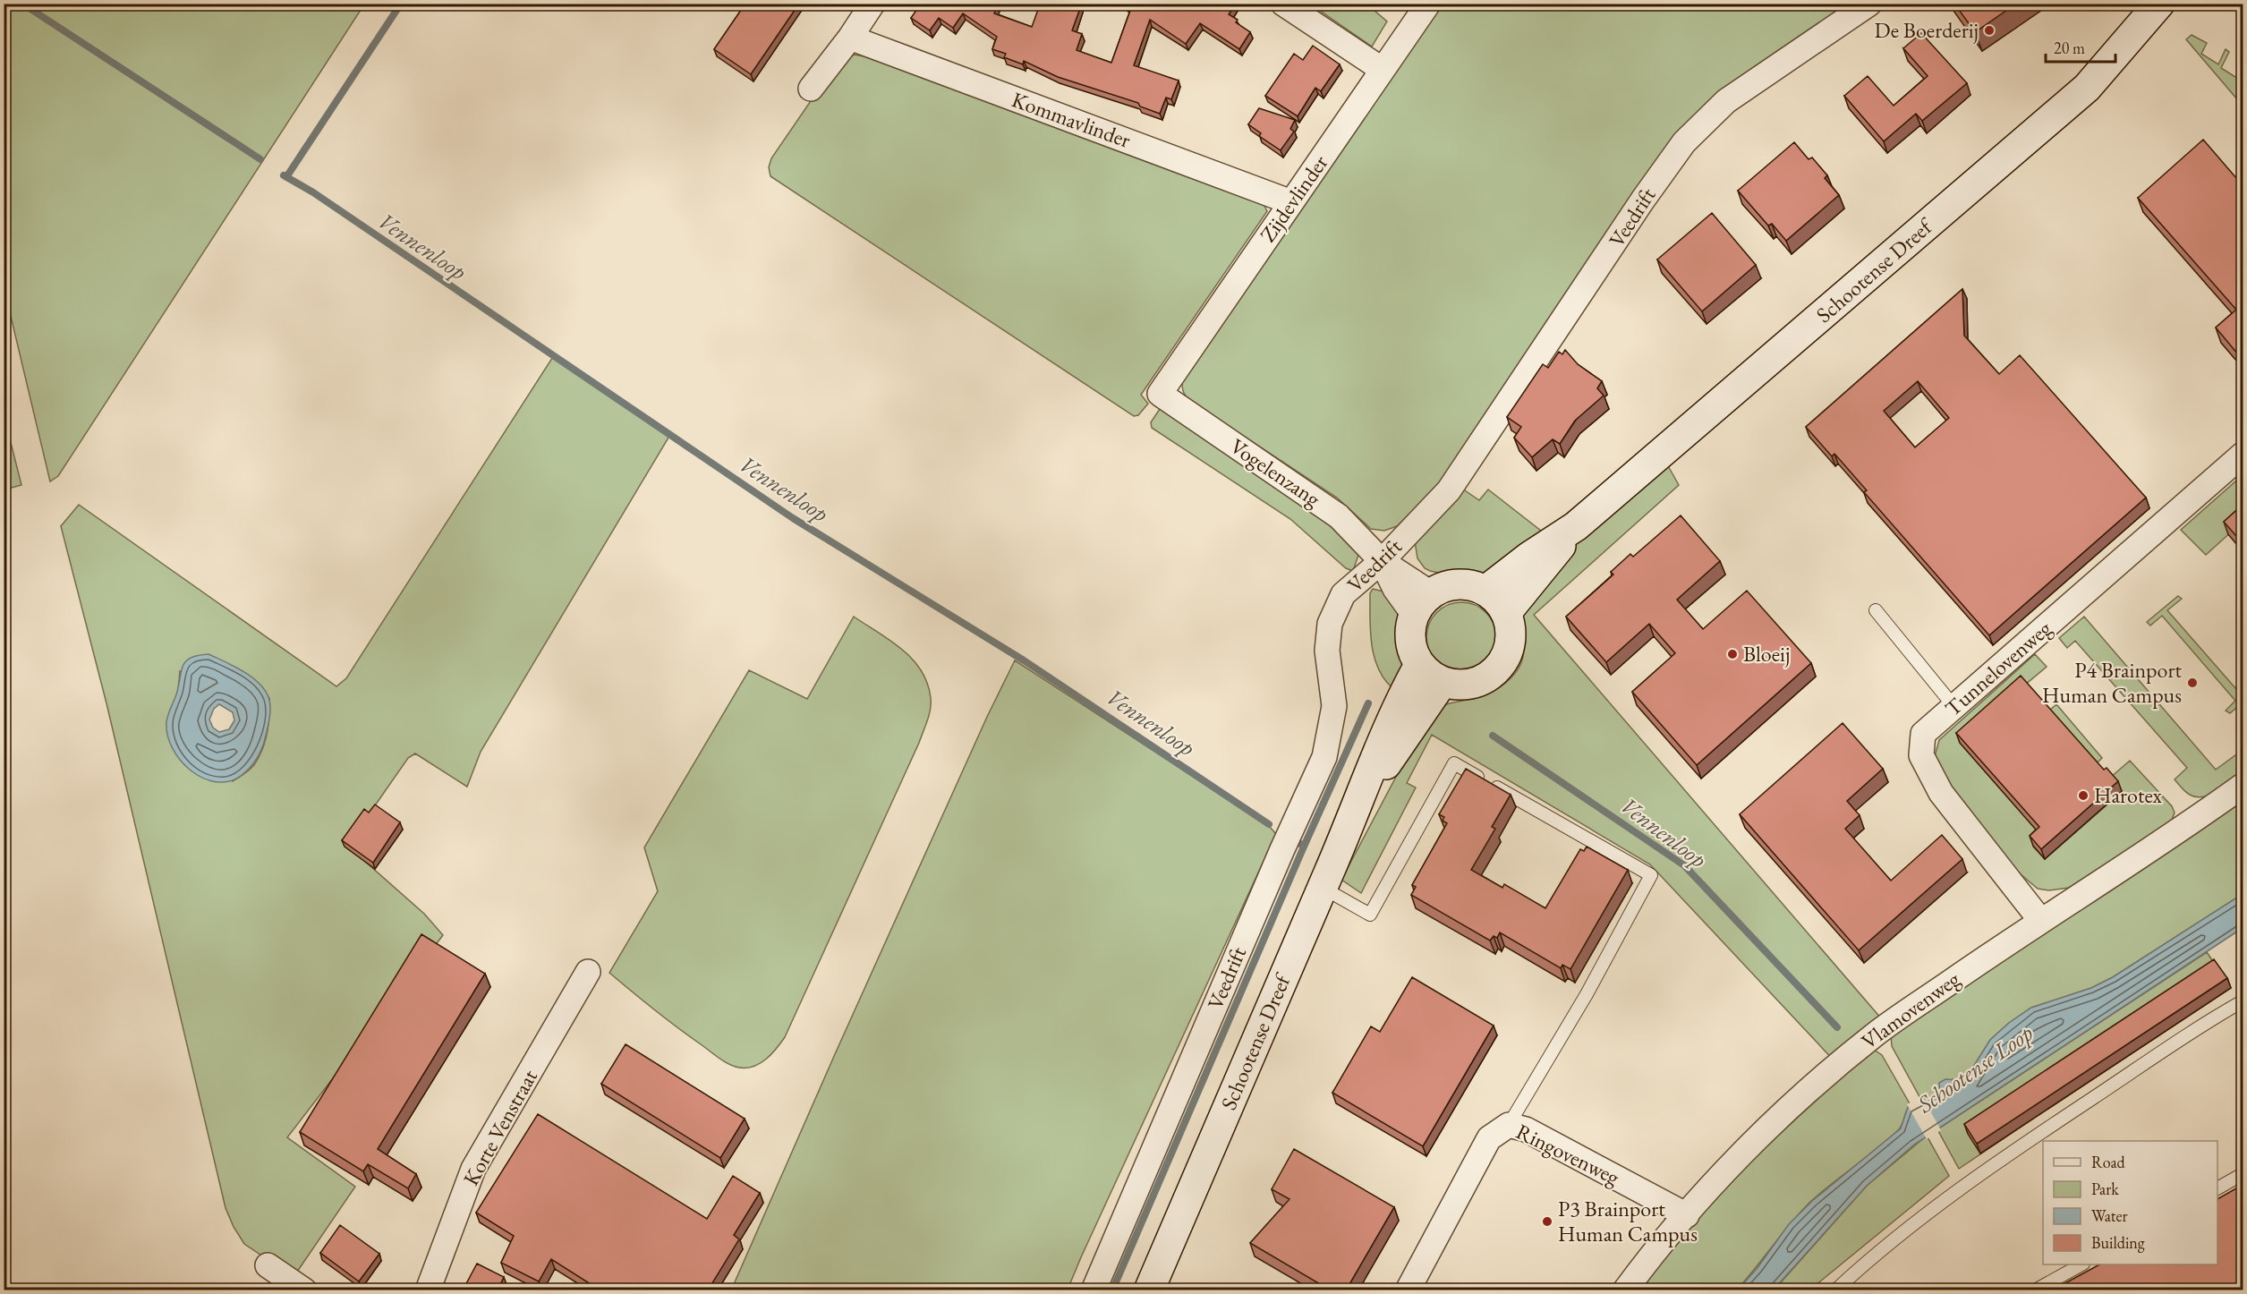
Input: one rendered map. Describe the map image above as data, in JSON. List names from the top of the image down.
{
  "streets": {
    "street": [
      "Kommavlinder",
      "Zijdevlinder",
      "Veedrift",
      "Schootense Dreef",
      "Vogelenzang",
      "Tunnelovenweg",
      "Vlamovenweg",
      "Korte Venstraat",
      "Ringovenweg"
    ]
  },
  "crossings": [
    ["Kommavlinder", "Zijdevlinder"],
    ["Zijdevlinder", "Vogelenzang"],
    ["Veedrift", "Vogelenzang"],
    ["Schootense Dreef", "Vogelenzang"],
    ["Tunnelovenweg", "Vlamovenweg"],
    ["Vlamovenweg", "Ringovenweg"]
  ],
  "water": ["Vennenloop", "Schootense Loop"],
  "places": [
    "De Boerderij",
    "Bloeij",
    "P4 Brainport Human Campus",
    "Harotex",
    "P3 Brainport Human Campus"
  ],
  "legend": [
    "Road",
    "Park",
    "Water",
    "Building"
  ],
  "scale_bar": "20 m"
}
